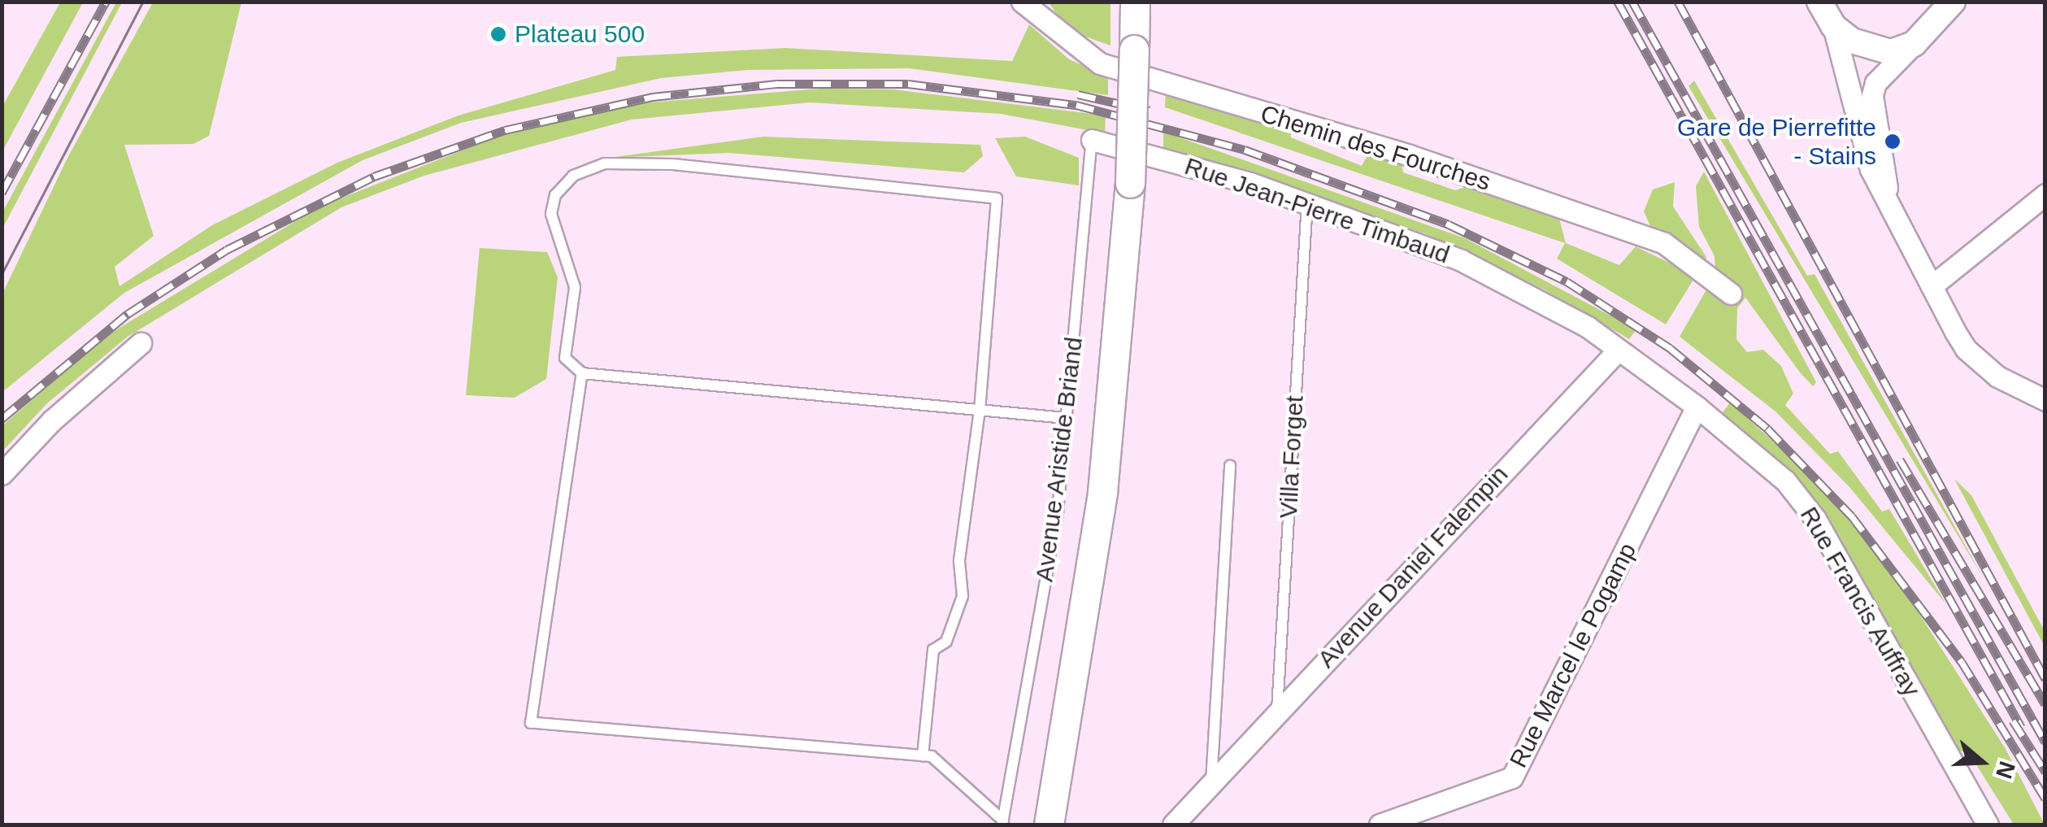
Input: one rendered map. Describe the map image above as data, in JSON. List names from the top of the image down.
{
  "streets": {
    "main road": ["Avenue Aristide Briand"],
    "street": [
      "Chemin des Fourches",
      "Rue Jean-Pierre Timbaud",
      "Avenue Daniel Falempin",
      "Rue Francis Auffray",
      "Rue Marcel le Pogamp"
    ],
    "lane": ["Villa Forget"]
  },
  "crossings": [
    ["Rue Jean-Pierre Timbaud", "Villa Forget"],
    ["Rue Jean-Pierre Timbaud", "Avenue Aristide Briand"],
    ["Rue Jean-Pierre Timbaud", "Avenue Daniel Falempin"],
    ["Rue Jean-Pierre Timbaud", "Rue Francis Auffray"],
    ["Villa Forget", "Avenue Daniel Falempin"],
    ["Avenue Daniel Falempin", "Rue Francis Auffray"],
    ["Rue Francis Auffray", "Rue Marcel le Pogamp"]
  ],
  "places": ["Plateau 500", "Gare de Pierrefitte - Stains"],
  "north": "right"
}
